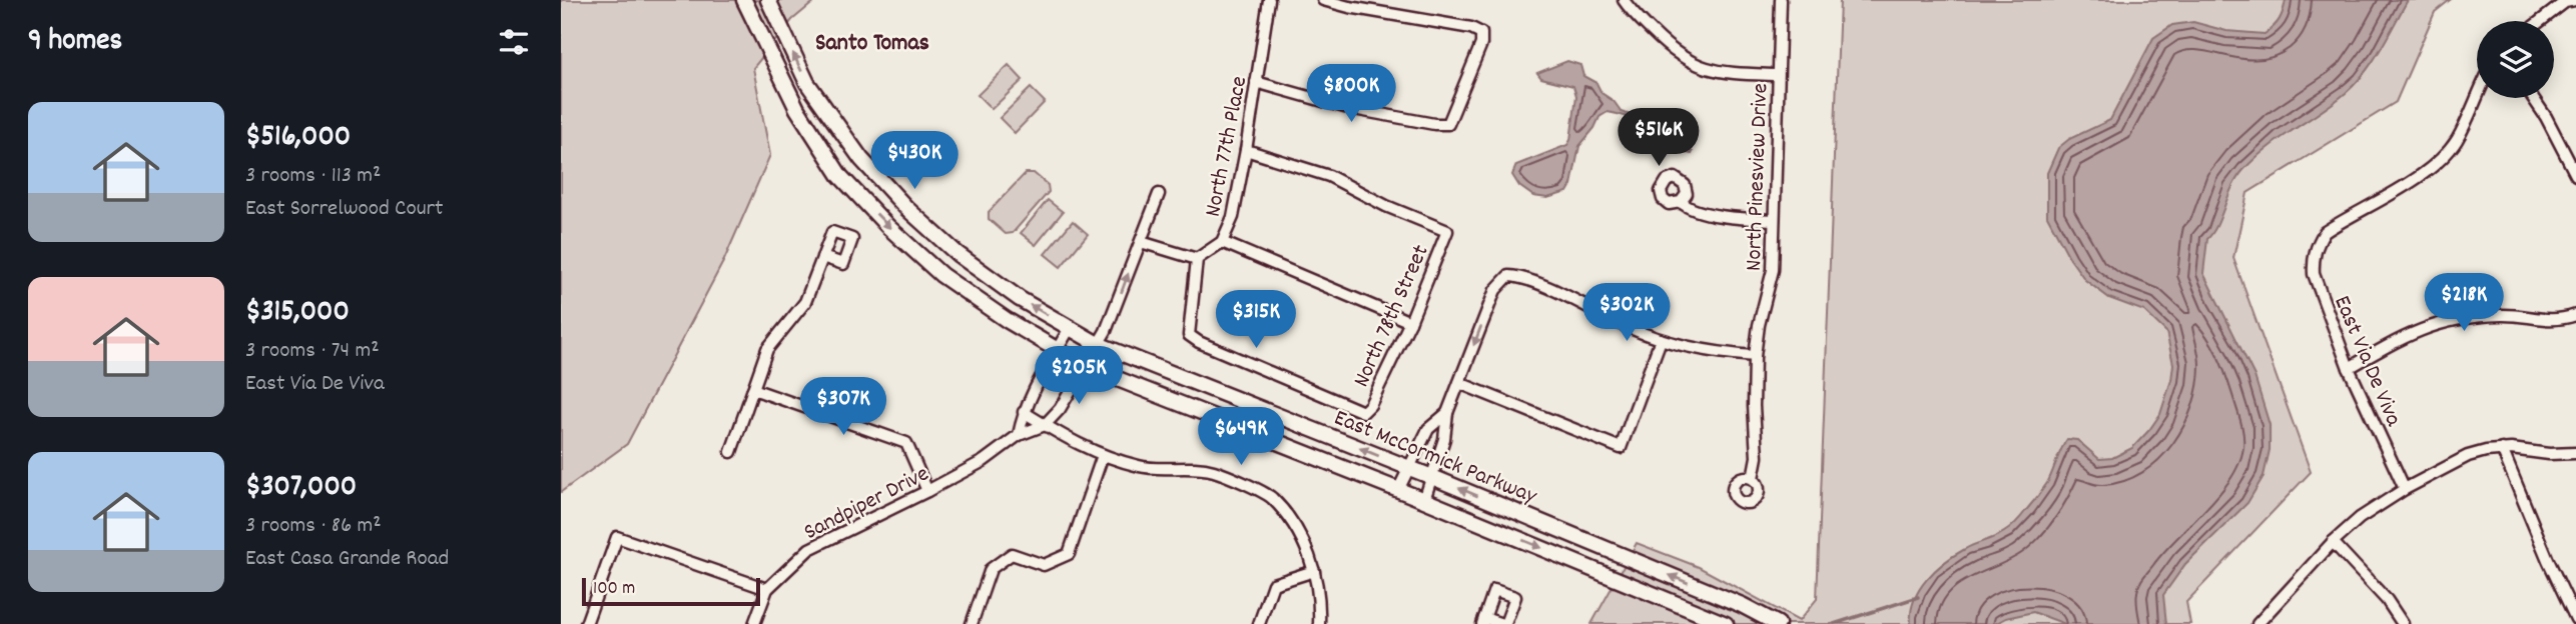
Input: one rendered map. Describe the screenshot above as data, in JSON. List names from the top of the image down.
{
  "streets": {
    "main road": ["East McCormick Parkway"],
    "street": [
      "North 77th Place",
      "North Pinesview Drive",
      "North 78th Street",
      "East Via De Viva",
      "Sandpiper Drive"
    ]
  },
  "crossings": [
    ["North 77th Place", "North 78th Street"]
  ],
  "districts": ["Santo Tomas"],
  "scale_bar": "100 m",
  "page": {
    "heading": "9 homes",
    "price": [
      "$800K",
      "$516K",
      "$430K",
      "$218K",
      "$302K",
      "$315K",
      "$205K",
      "$307K",
      "$649K"
    ],
    "list": [
      {
        "name": "$516,000",
        "note": "3 rooms · 113 m² · East Sorrelwood Court"
      },
      {
        "name": "$315,000",
        "note": "3 rooms · 74 m² · East Via De Viva"
      },
      {
        "name": "$307,000",
        "note": "3 rooms · 86 m² · East Casa Grande Road"
      }
    ],
    "scale": "100 m"
  }
}
